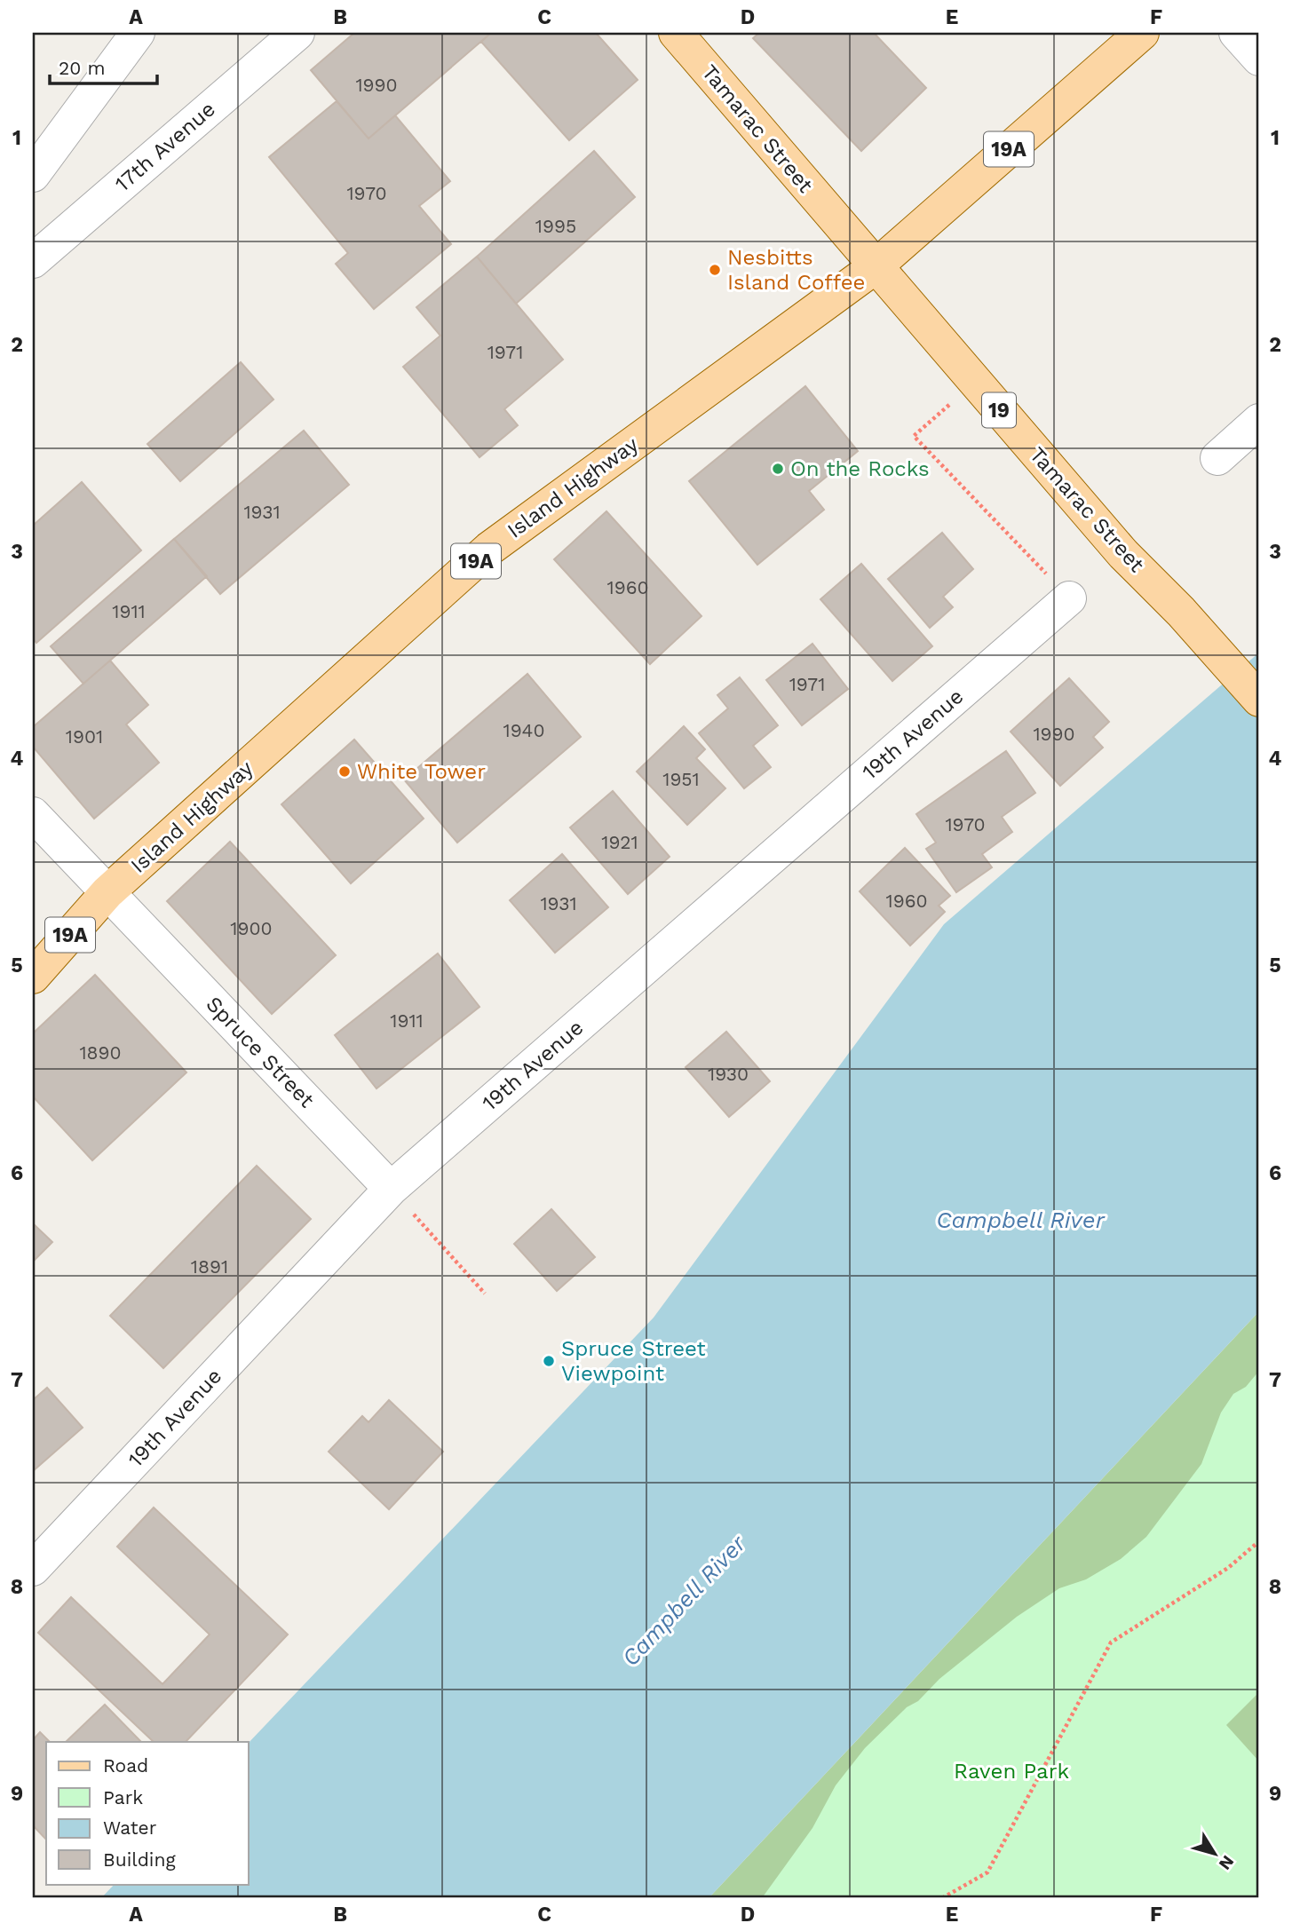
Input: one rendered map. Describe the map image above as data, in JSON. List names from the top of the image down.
{
  "streets": {
    "main road": [
      "Tamarac Street",
      "19A",
      "19",
      "Island Highway"
    ],
    "street": ["17th Avenue", "19th Avenue", "Spruce Street"]
  },
  "crossings": [
    ["Tamarac Street", "Island Highway"],
    ["Island Highway", "Spruce Street"],
    ["19th Avenue", "Spruce Street"]
  ],
  "water": ["Campbell River"],
  "parks": ["Raven Park"],
  "places": [
    "Nesbitts Island Coffee",
    "On the Rocks",
    "White Tower",
    "Spruce Street Viewpoint"
  ],
  "house_numbers": [
    "1990",
    "1970",
    "1995",
    "1971",
    "1931",
    "1960",
    "1911",
    "1971",
    "1940",
    "1990",
    "1901",
    "1951",
    "1970",
    "1921",
    "1960",
    "1931",
    "1900",
    "1911",
    "1890",
    "1930",
    "1891"
  ],
  "legend": [
    "Road",
    "Park",
    "Water",
    "Building"
  ],
  "scale_bar": "20 m",
  "north": "bottom right",
  "grid": {
    "columns": [
      "A",
      "B",
      "C",
      "D",
      "E",
      "F"
    ],
    "rows": [
      "1",
      "2",
      "3",
      "4",
      "5",
      "6",
      "7",
      "8",
      "9"
    ]
  }
}
